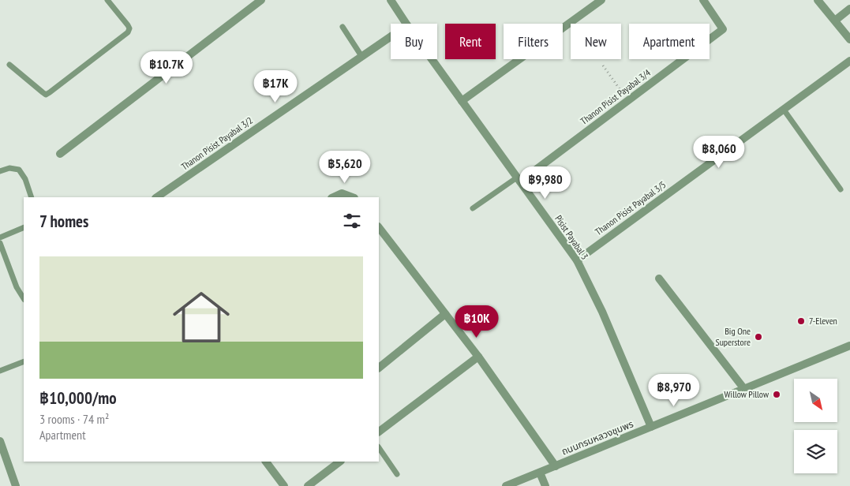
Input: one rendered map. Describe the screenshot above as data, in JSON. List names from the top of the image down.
{
  "streets": {
    "street": [
      "Thanon Pisist Payabal 3/4",
      "Thanon Pisist Payabal 3/2",
      "Thanon Pisist Payabal 3/5",
      "Pisist Payabal 3",
      "ถนนกรมหลวงชุมพร"
    ]
  },
  "crossings": [
    ["Thanon Pisist Payabal 3/4", "Pisist Payabal 3"],
    ["Thanon Pisist Payabal 3/5", "Pisist Payabal 3"],
    ["Pisist Payabal 3", "ถนนกรมหลวงชุมพร"]
  ],
  "places": ["7-Eleven", "Big One Superstore", "Willow Pillow"],
  "north": "bottom right",
  "page": {
    "chip": [
      "Buy",
      "Rent",
      "Filters",
      "New",
      "Apartment"
    ],
    "price": [
      "฿10.7K",
      "฿17K",
      "฿8,060",
      "฿5,620",
      "฿9,980",
      "฿10K",
      "฿8,970"
    ],
    "heading": "7 homes",
    "list": [
      {
        "name": "฿10,000/mo",
        "note": "3 rooms · 74 m² · Apartment"
      }
    ]
  }
}
